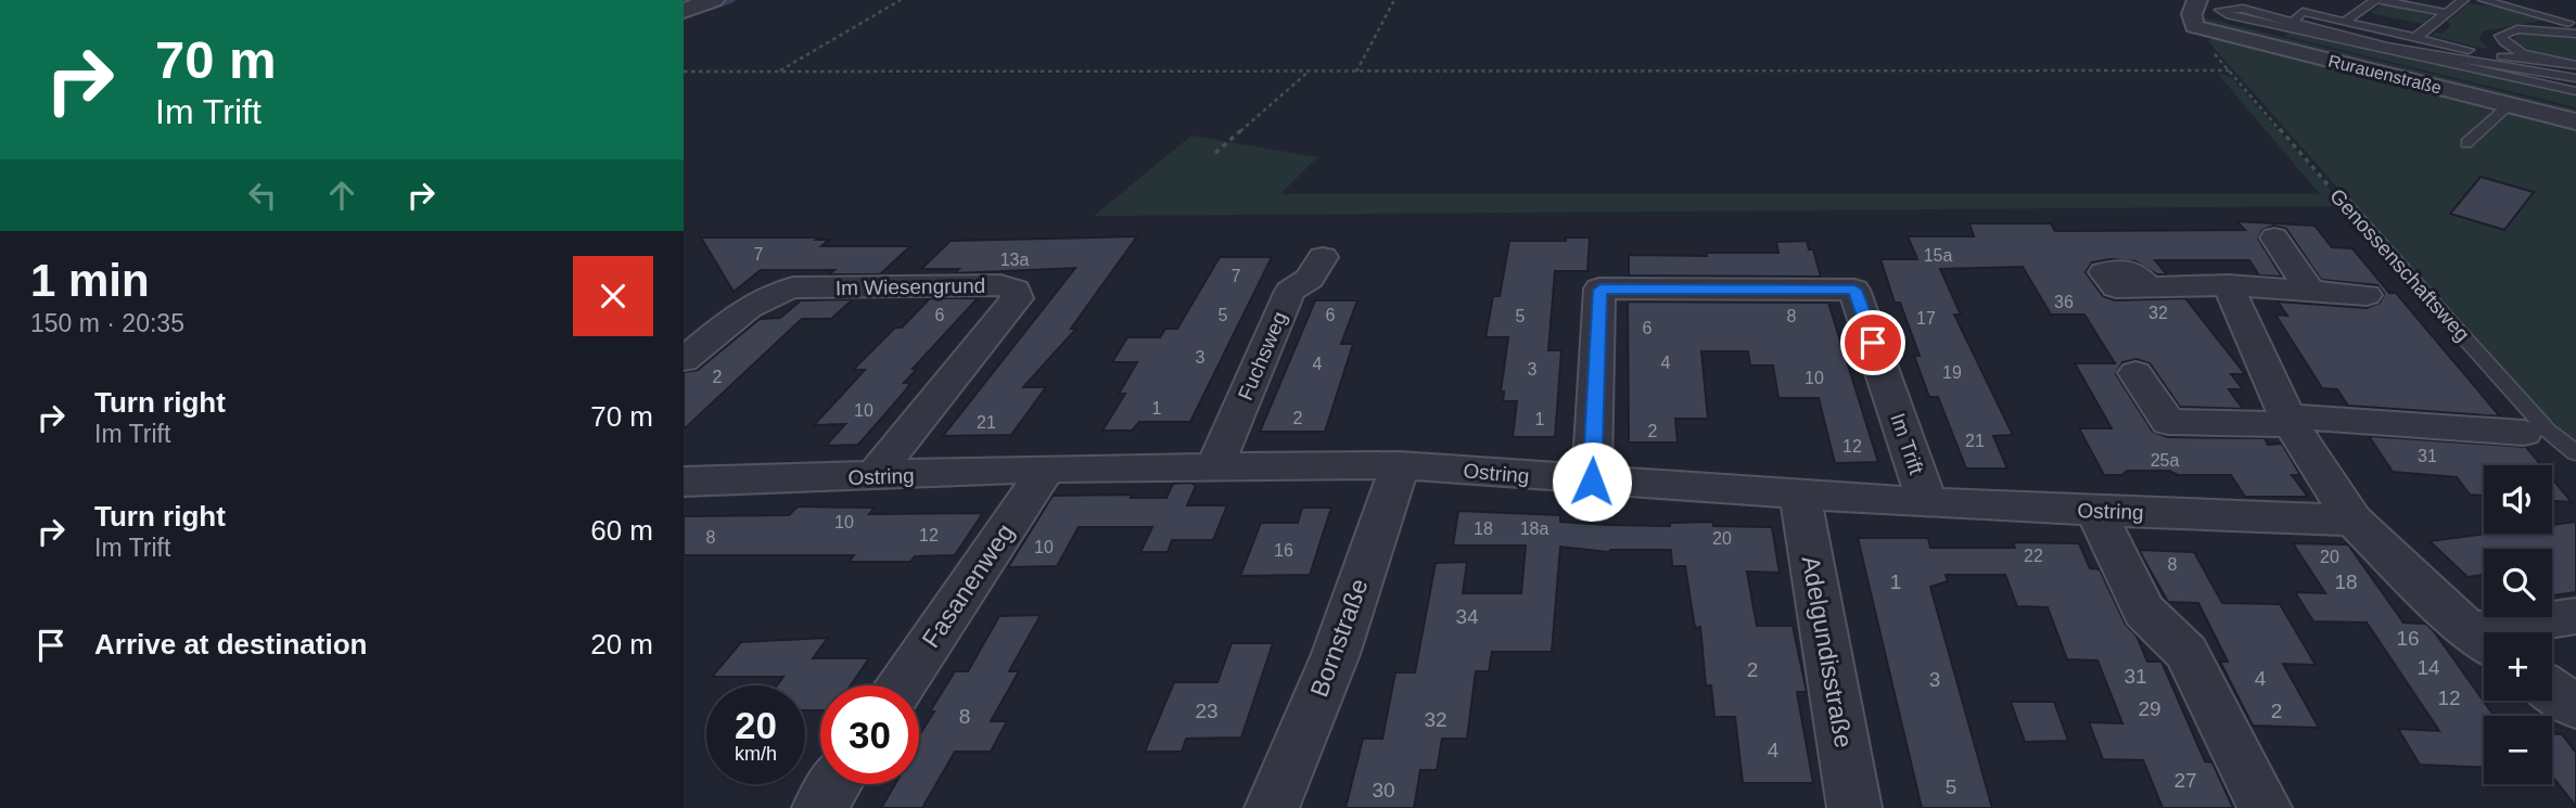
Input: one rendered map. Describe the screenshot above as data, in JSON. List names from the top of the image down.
{
  "streets": {
    "street": [
      "Rurauenstraße",
      "Im Wiesengrund",
      "Fuchsweg",
      "Im Trift",
      "Ostring",
      "Fasanenweg",
      "Bornstraße",
      "Adelgundisstraße"
    ],
    "lane": ["Genossenschaftsweg"]
  },
  "crossings": [
    ["Im Wiesengrund", "Ostring"],
    ["Fuchsweg", "Ostring"],
    ["Im Trift", "Ostring"],
    ["Ostring", "Fasanenweg"],
    ["Ostring", "Bornstraße"],
    ["Ostring", "Adelgundisstraße"]
  ],
  "house_numbers": [
    "7",
    "15a",
    "13a",
    "7",
    "36",
    "32",
    "6",
    "5",
    "6",
    "5",
    "8",
    "17",
    "6",
    "3",
    "4",
    "4",
    "3",
    "19",
    "2",
    "10",
    "1",
    "10",
    "2",
    "1",
    "21",
    "2",
    "21",
    "12",
    "31",
    "25a",
    "10",
    "18",
    "18a",
    "12",
    "8",
    "20",
    "10",
    "16",
    "22",
    "20",
    "8",
    "1",
    "18",
    "34",
    "16",
    "14",
    "2",
    "31",
    "4",
    "3",
    "12",
    "29",
    "23",
    "2",
    "8",
    "32",
    "4",
    "27",
    "5",
    "30"
  ],
  "page": {
    "turn": ["70 m", "Im Trift"],
    "heading": ["1 min", "150 m · 20:35"],
    "list": [
      {
        "name": "Turn right",
        "note": "Im Trift",
        "value": "70 m"
      },
      {
        "name": "Turn right",
        "note": "Im Trift",
        "value": "60 m"
      },
      {
        "name": "Arrive at destination",
        "value": "20 m"
      }
    ],
    "map_buttons": ["+", "−"],
    "speed": "20 km/h",
    "limit": "30"
  }
}
